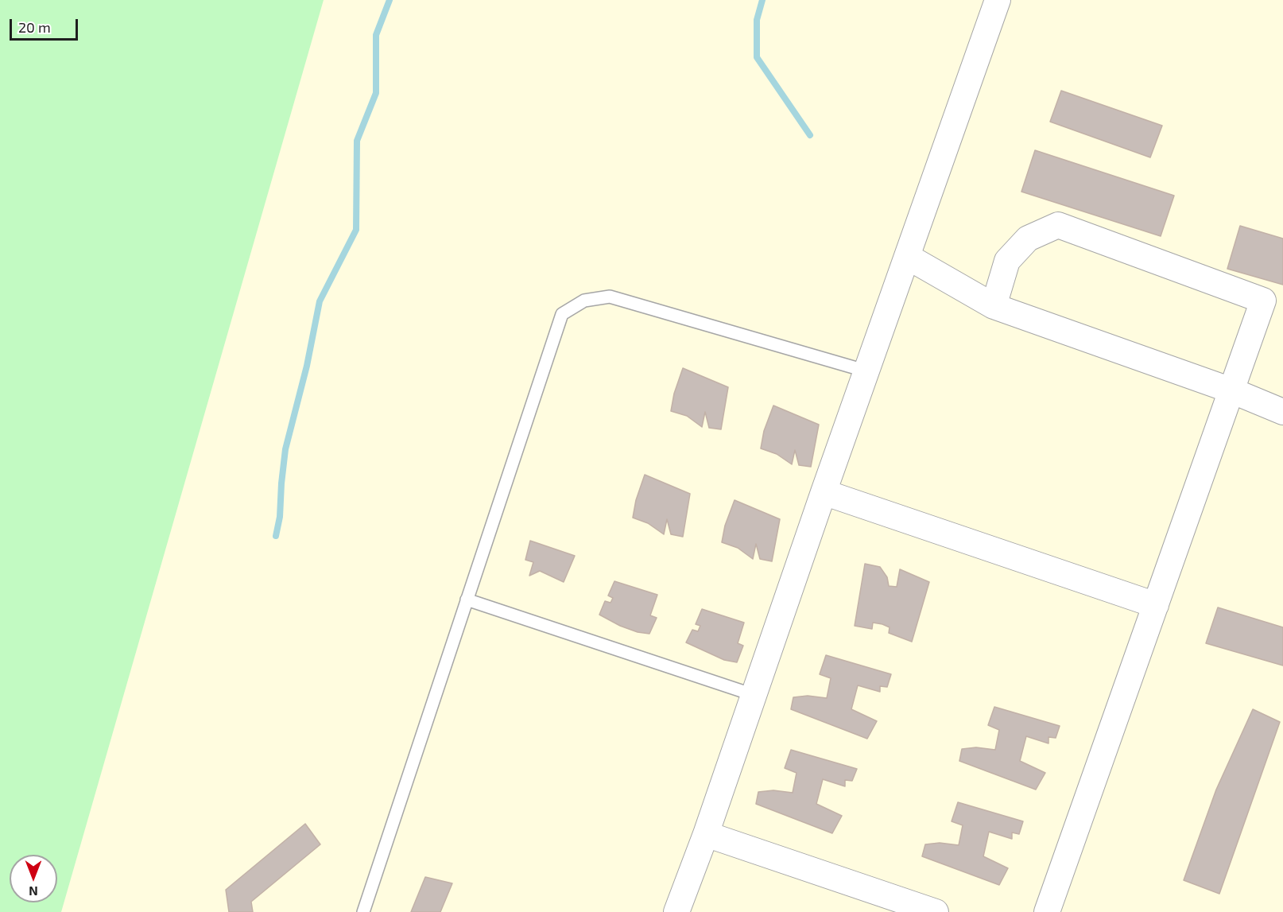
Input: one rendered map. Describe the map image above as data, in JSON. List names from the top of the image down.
{
  "scale_bar": "20 m",
  "north": "bottom"
}
